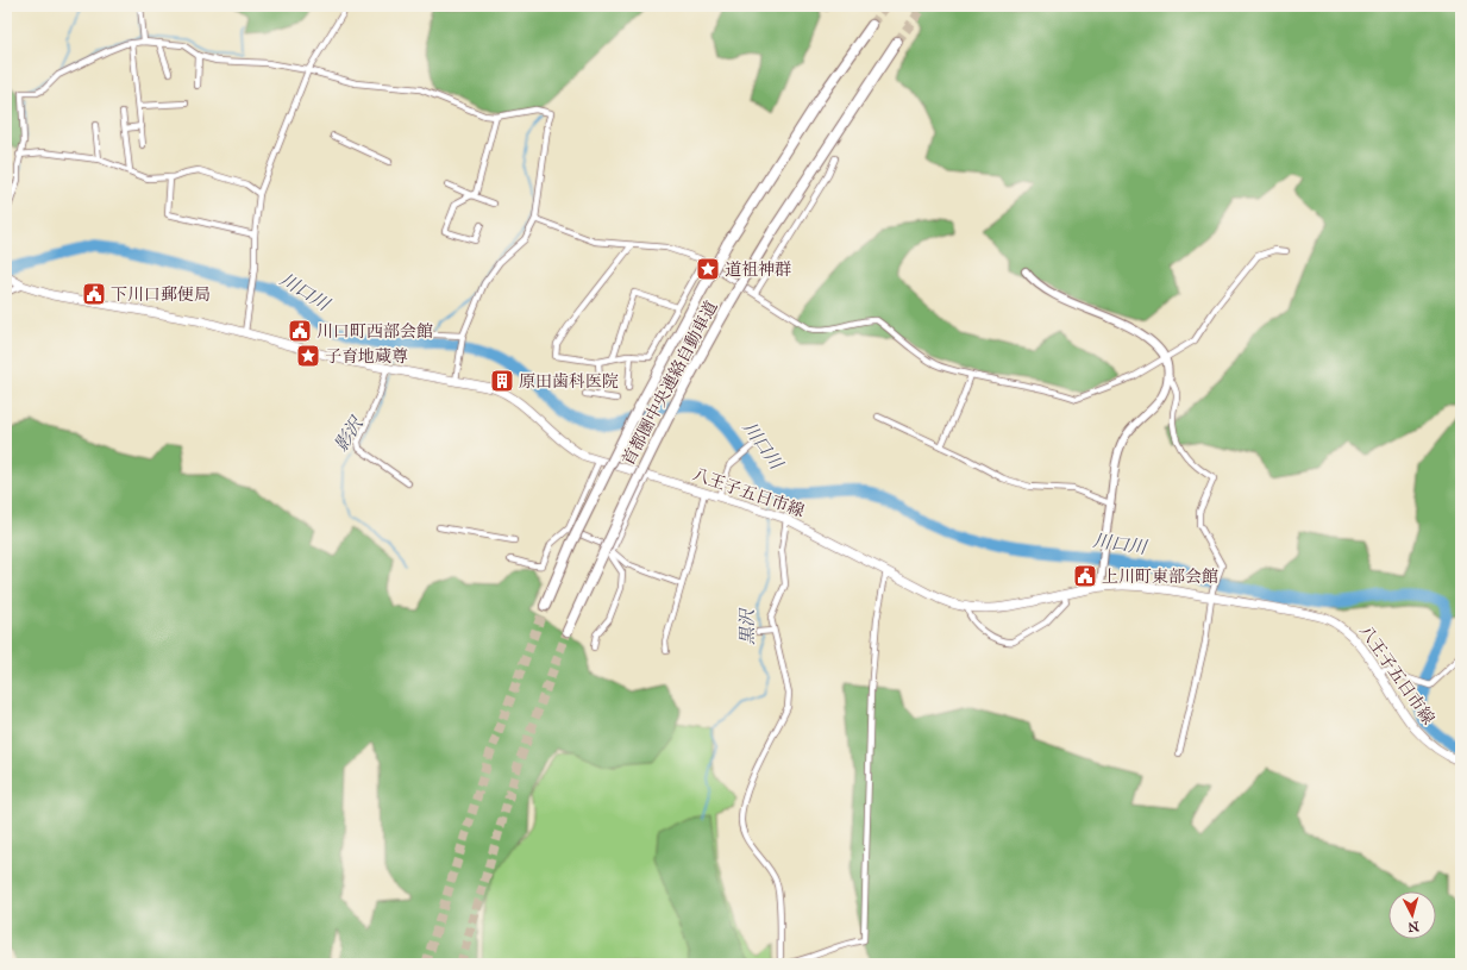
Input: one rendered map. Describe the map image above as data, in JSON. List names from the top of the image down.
{
  "streets": {
    "highway": ["首都圏中央連絡自動車道"],
    "main road": ["八王子五日市線"]
  },
  "water": ["川口川", "影沢", "黒沢"],
  "places": {
    "place": ["道祖神群", "子育地蔵尊"],
    "public building": ["下川口郵便局", "川口町西部会館", "上川町東部会館"],
    "building": ["原田歯科医院"]
  },
  "north": "bottom"
}
